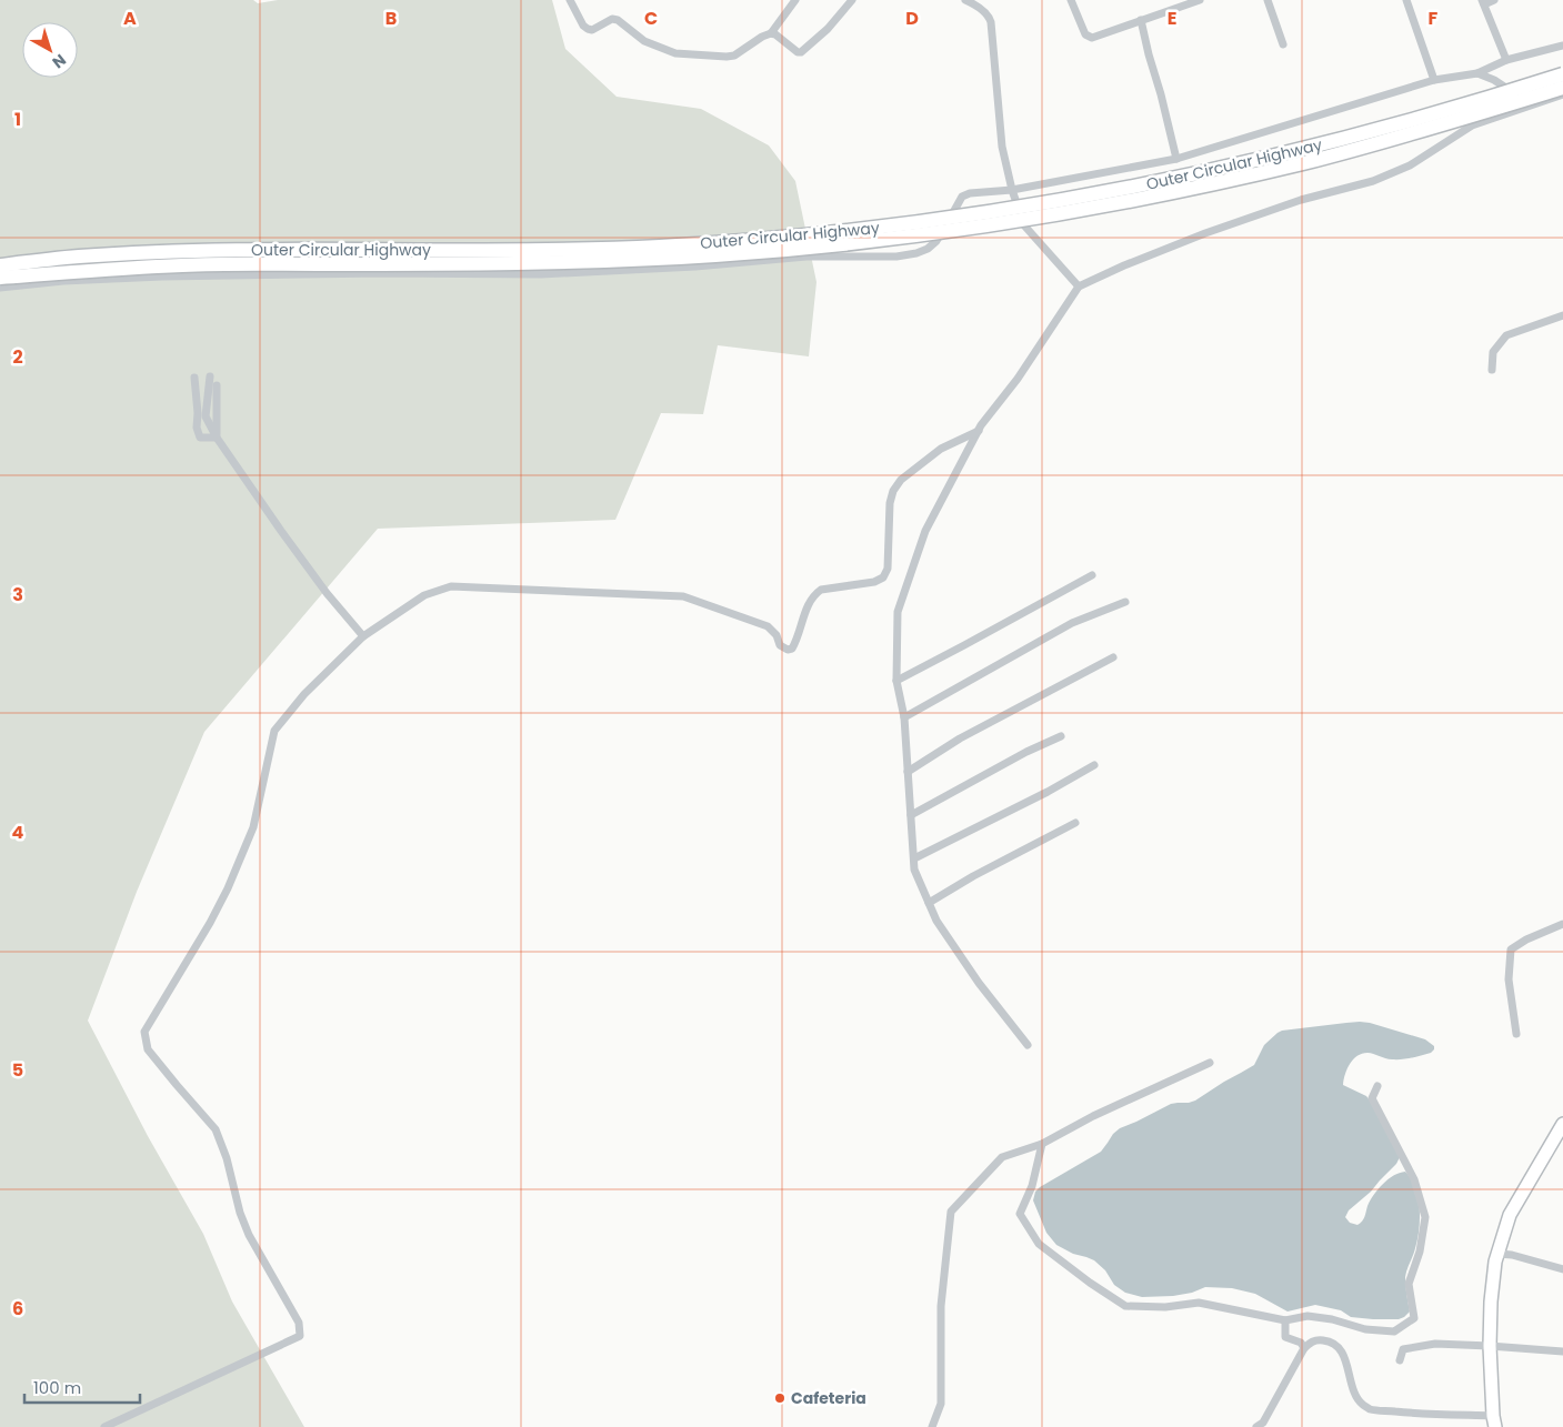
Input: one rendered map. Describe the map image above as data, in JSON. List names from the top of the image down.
{
  "streets": {
    "highway": ["Outer Circular Highway"]
  },
  "places": ["Cafeteria"],
  "scale_bar": "100 m",
  "north": "bottom right",
  "grid": {
    "columns": [
      "A",
      "B",
      "C",
      "D",
      "E",
      "F"
    ],
    "rows": [
      "1",
      "2",
      "3",
      "4",
      "5",
      "6"
    ]
  }
}
